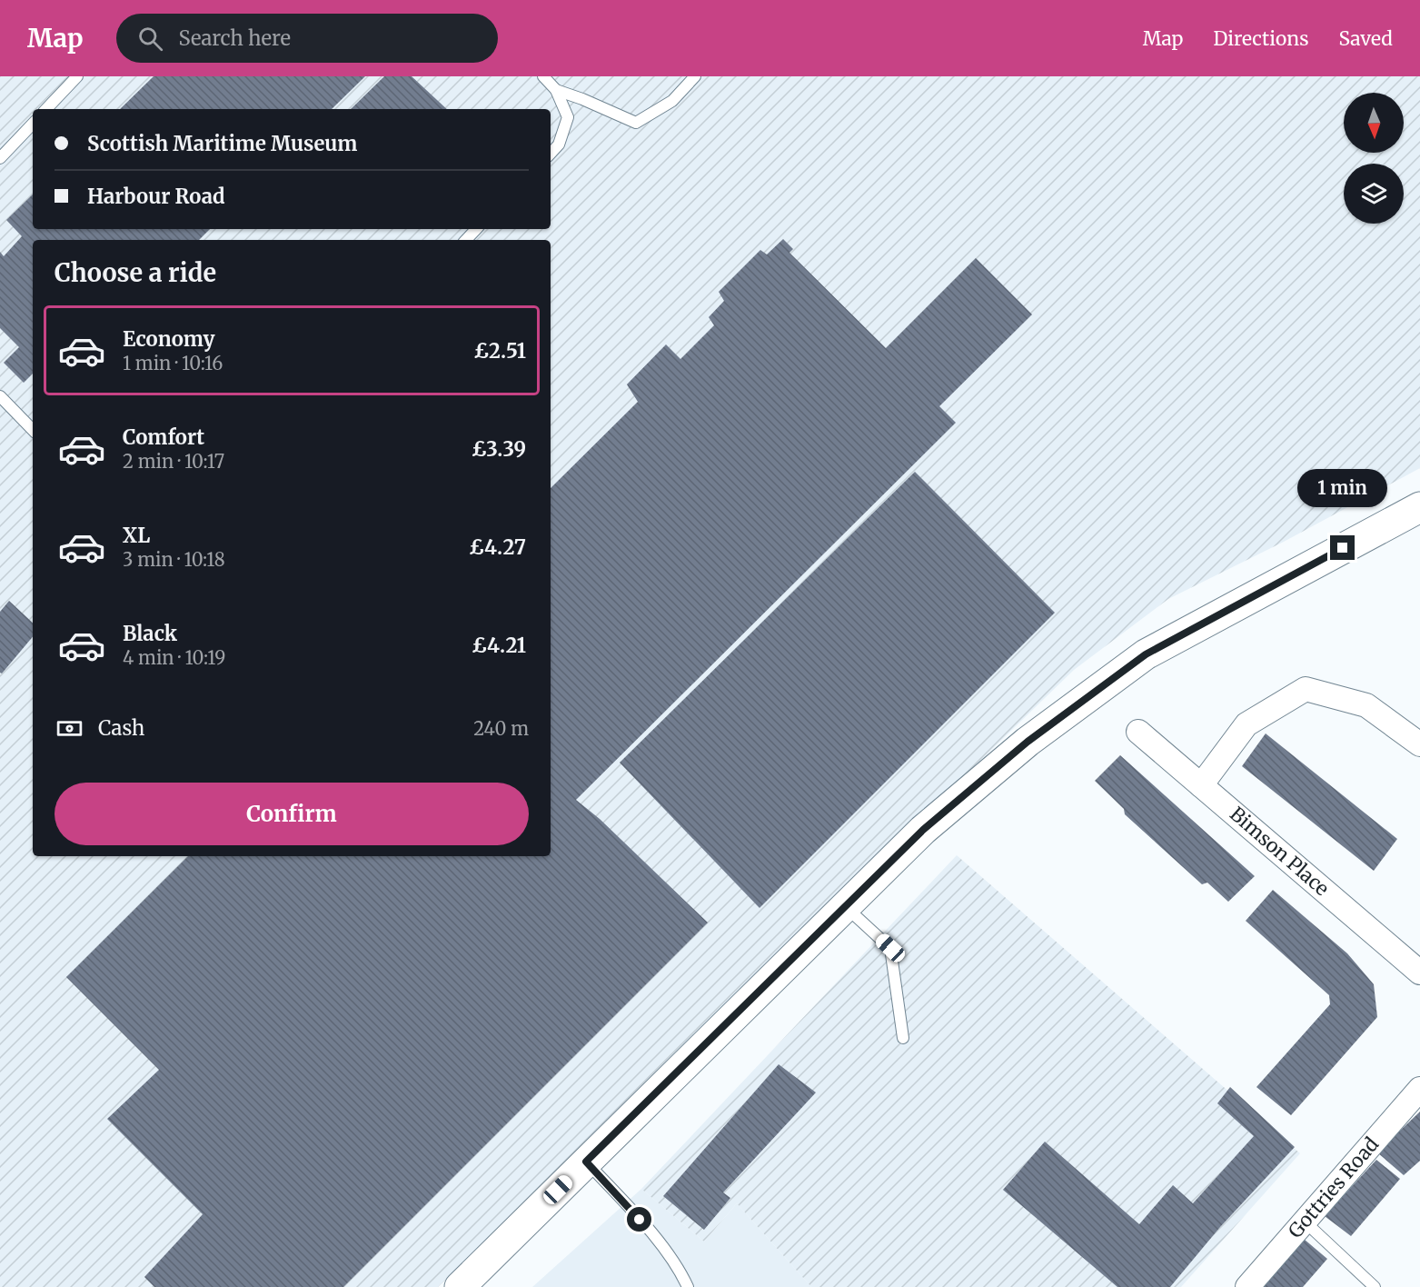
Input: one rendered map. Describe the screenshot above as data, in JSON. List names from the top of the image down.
{
  "streets": {
    "street": ["Bimson Place", "Gottries Road"]
  },
  "north": "bottom",
  "page": {
    "header": "Map",
    "search": "Search here",
    "nav": ["Map", "Directions", "Saved"],
    "banner": ["Scottish Maritime Museum", "Harbour Road"],
    "heading": "Choose a ride",
    "list": [
      {
        "name": "Economy",
        "note": "1 min · 10:16",
        "value": "£2.51"
      },
      {
        "name": "Comfort",
        "note": "2 min · 10:17",
        "value": "£3.39"
      },
      {
        "name": "XL",
        "note": "3 min · 10:18",
        "value": "£4.27"
      },
      {
        "name": "Black",
        "note": "4 min · 10:19",
        "value": "£4.21"
      }
    ],
    "bubble": "1 min",
    "pay": ["Cash", "240 m"],
    "buttons": "Confirm"
  }
}
